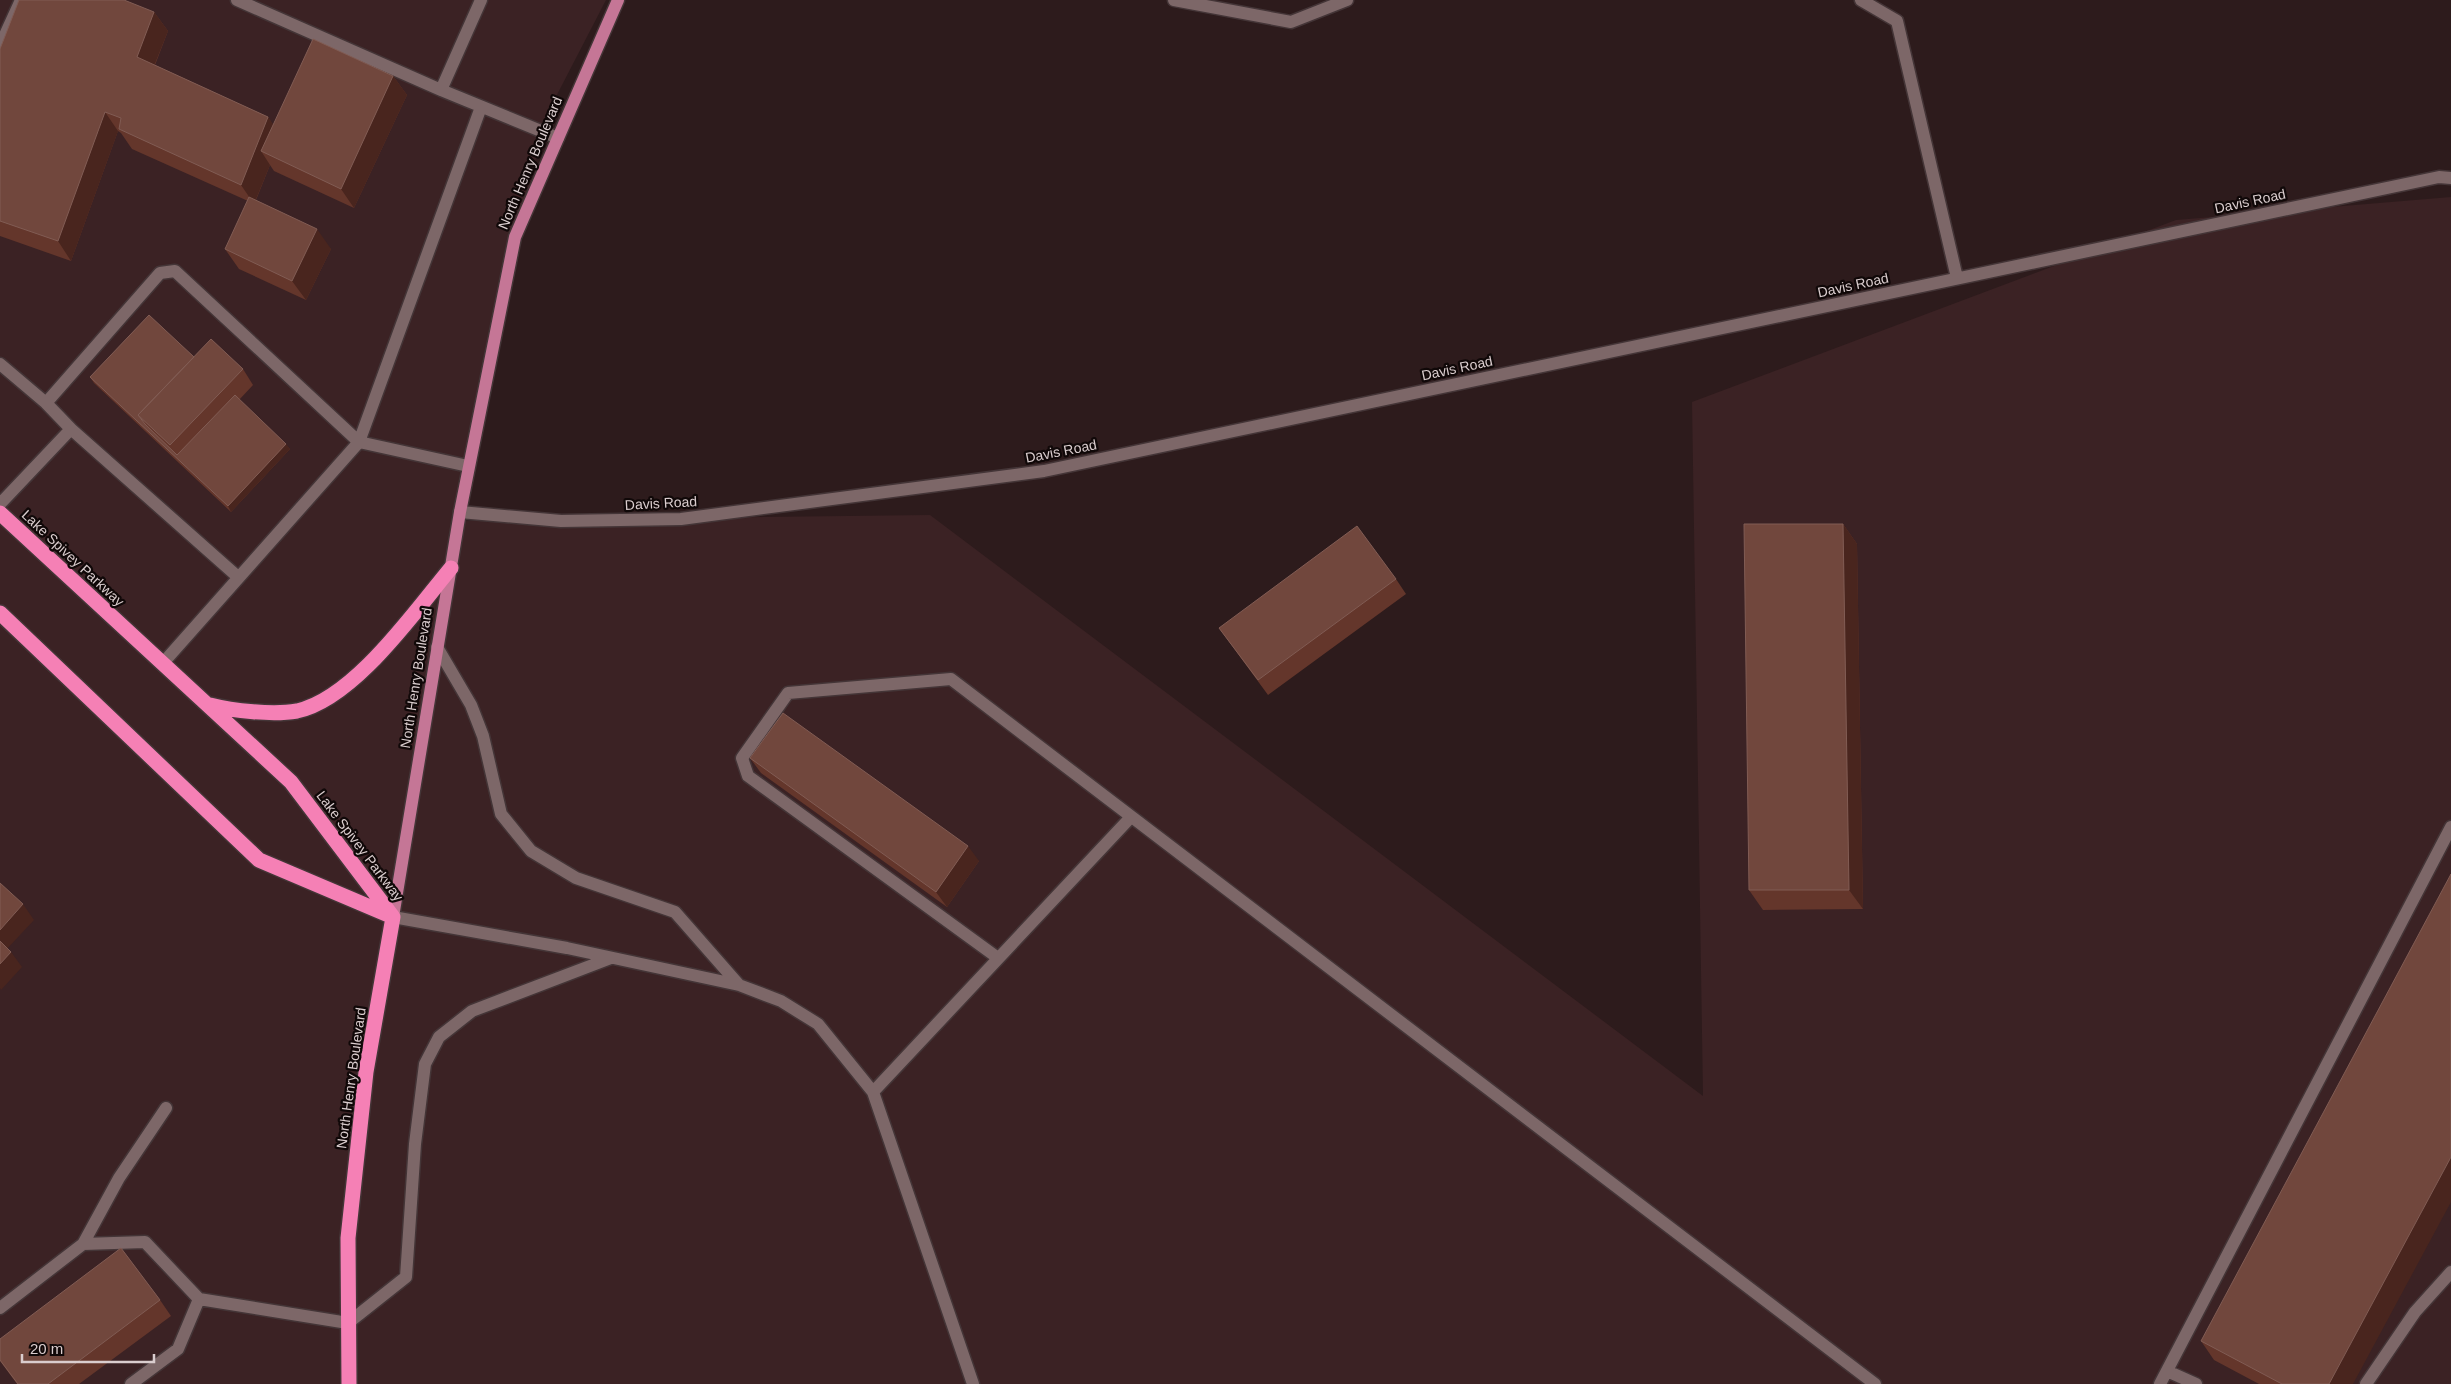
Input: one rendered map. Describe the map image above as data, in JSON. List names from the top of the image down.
{
  "streets": {
    "highway": ["North Henry Boulevard", "Lake Spivey Parkway"],
    "street": ["Davis Road"]
  },
  "crossings": [
    ["North Henry Boulevard", "Davis Road"],
    ["North Henry Boulevard", "Lake Spivey Parkway"]
  ],
  "scale_bar": "20 m"
}
